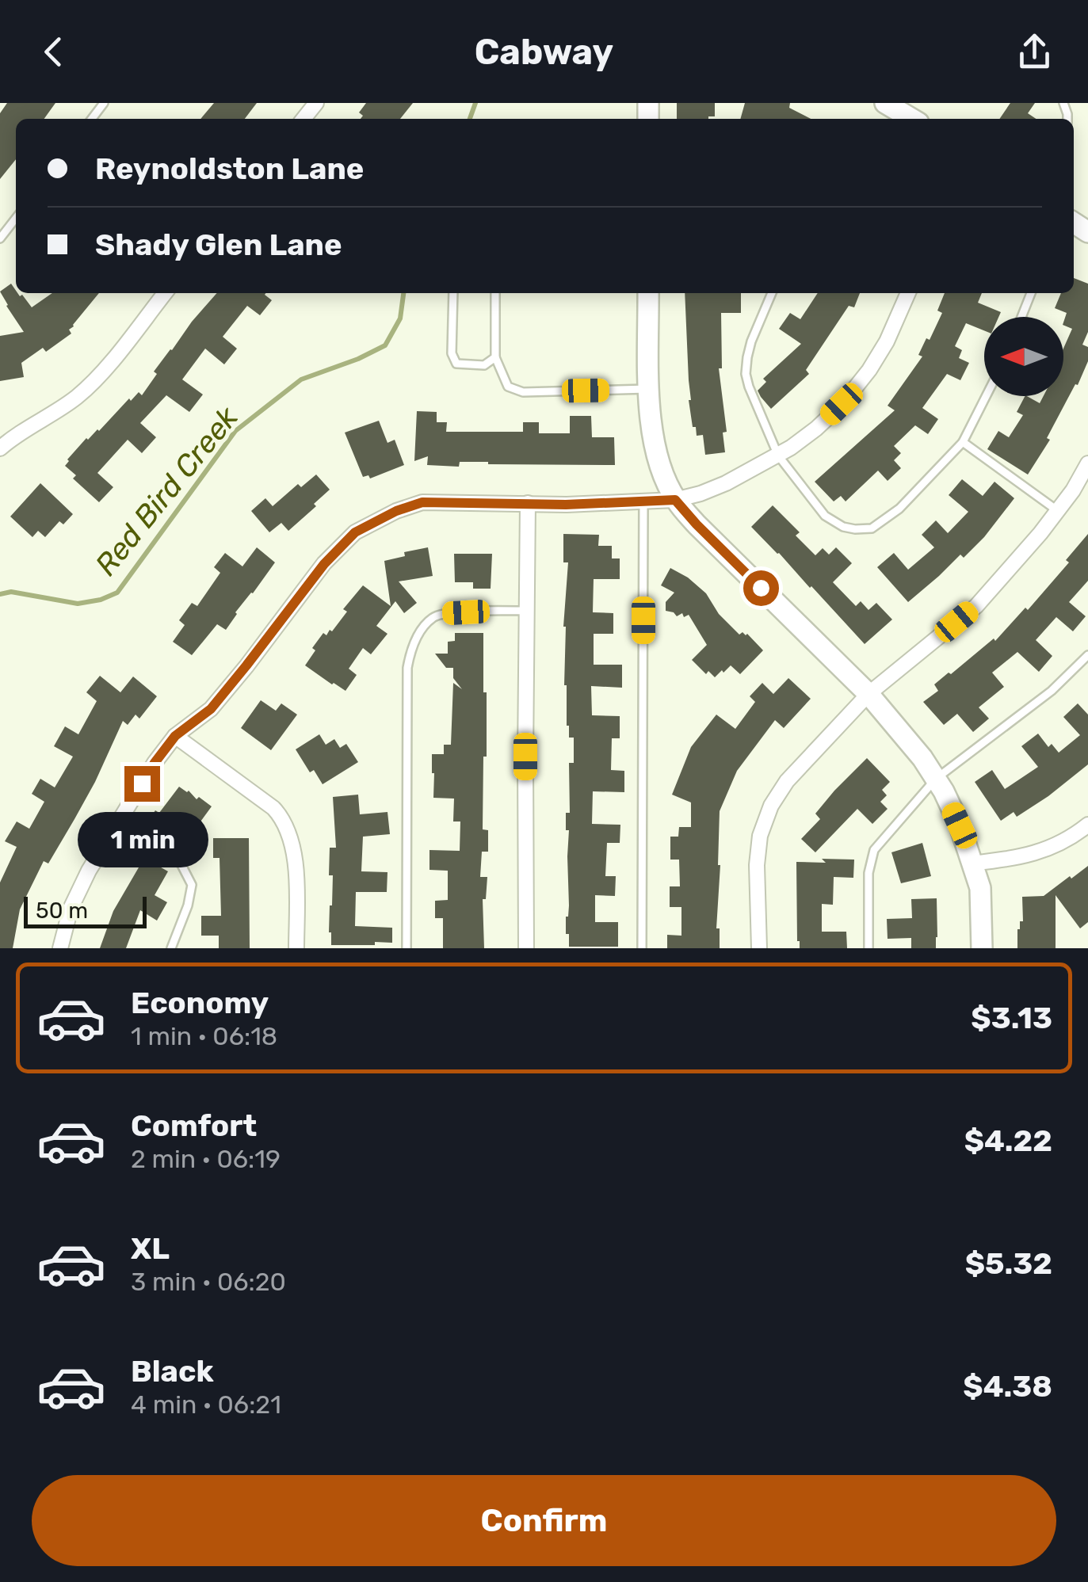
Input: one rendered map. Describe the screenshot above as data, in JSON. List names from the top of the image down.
{
  "water": ["Red Bird Creek"],
  "scale_bar": "50 m",
  "north": "left",
  "page": {
    "header": "Cabway",
    "banner": ["Reynoldston Lane", "Shady Glen Lane"],
    "bubble": "1 min",
    "scale": "50 m",
    "list": [
      {
        "name": "Economy",
        "note": "1 min · 06:18",
        "value": "$3.13"
      },
      {
        "name": "Comfort",
        "note": "2 min · 06:19",
        "value": "$4.22"
      },
      {
        "name": "XL",
        "note": "3 min · 06:20",
        "value": "$5.32"
      },
      {
        "name": "Black",
        "note": "4 min · 06:21",
        "value": "$4.38"
      }
    ],
    "buttons": "Confirm"
  }
}
